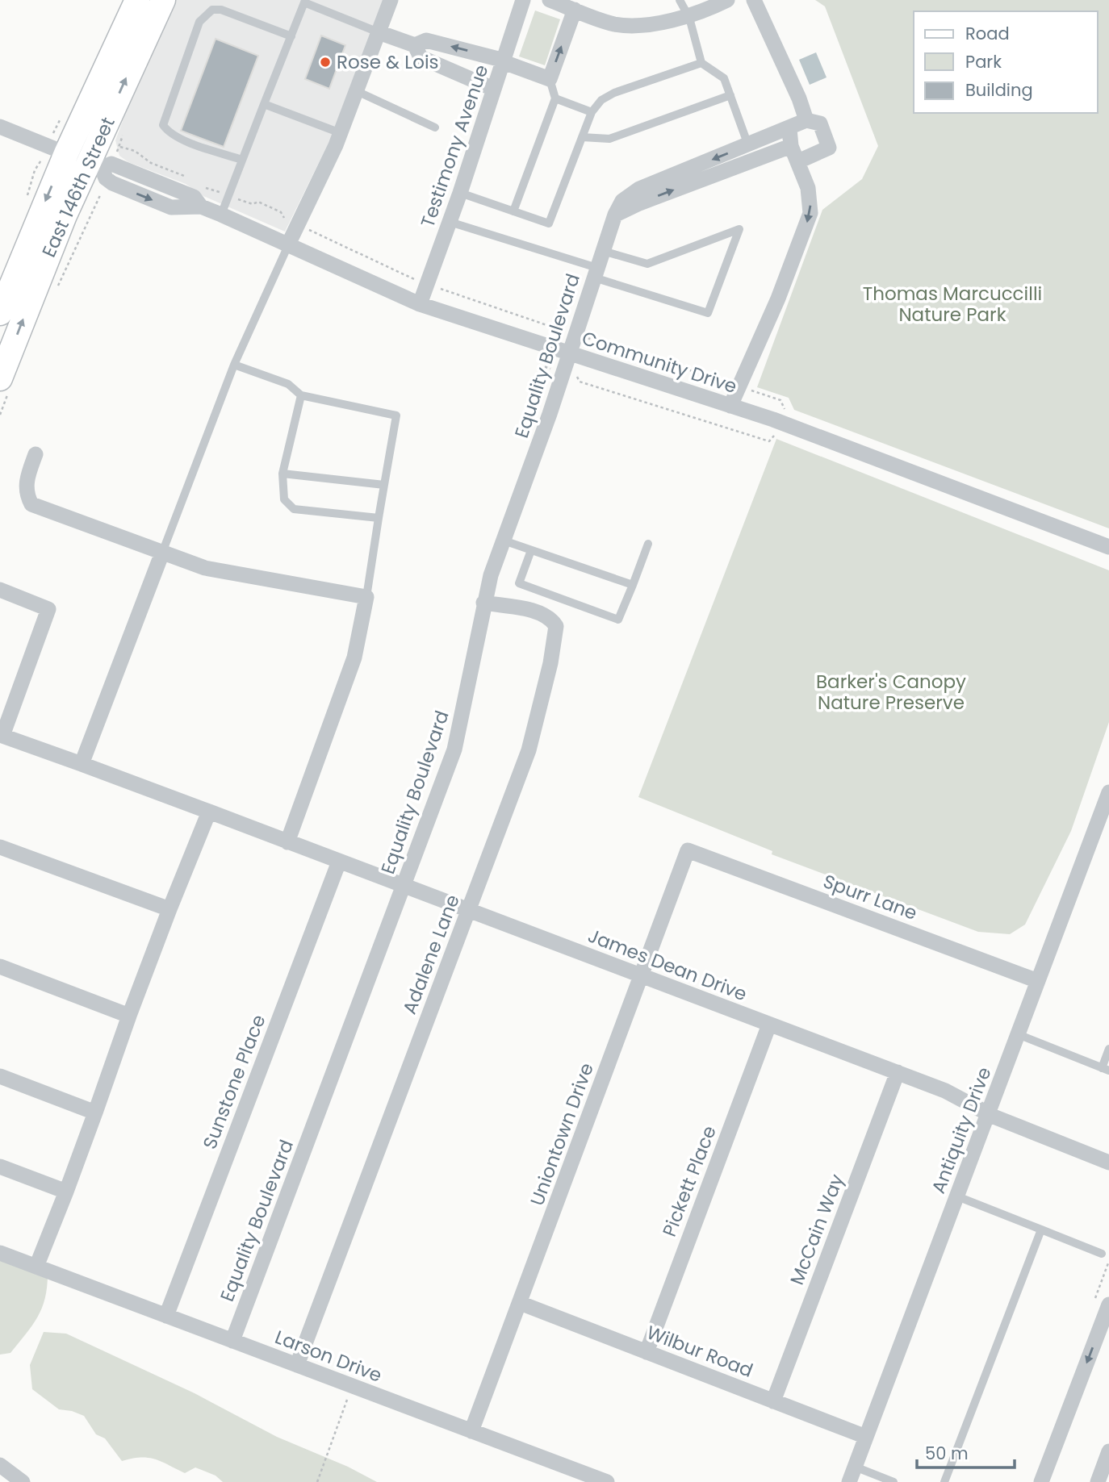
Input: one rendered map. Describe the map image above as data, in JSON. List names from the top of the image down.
{
  "streets": {
    "main road": ["East 146th Street"],
    "street": [
      "Testimony Avenue",
      "Equality Boulevard",
      "Community Drive",
      "Spurr Lane",
      "Adalene Lane",
      "James Dean Drive",
      "Sunstone Place",
      "Antiquity Drive",
      "Uniontown Drive",
      "Pickett Place",
      "McCain Way",
      "Wilbur Road",
      "Larson Drive"
    ]
  },
  "crossings": [
    ["Testimony Avenue", "Community Drive"],
    ["East 146th Street", "Community Drive"],
    ["Equality Boulevard", "Community Drive"],
    ["Equality Boulevard", "Adalene Lane"],
    ["Equality Boulevard", "James Dean Drive"],
    ["Equality Boulevard", "Larson Drive"],
    ["Spurr Lane", "Antiquity Drive"],
    ["Spurr Lane", "Uniontown Drive"],
    ["Adalene Lane", "James Dean Drive"],
    ["Adalene Lane", "Larson Drive"],
    ["James Dean Drive", "Sunstone Place"],
    ["James Dean Drive", "Antiquity Drive"],
    ["James Dean Drive", "Uniontown Drive"],
    ["James Dean Drive", "Pickett Place"],
    ["James Dean Drive", "McCain Way"],
    ["Sunstone Place", "Larson Drive"],
    ["Antiquity Drive", "Wilbur Road"],
    ["Uniontown Drive", "Wilbur Road"],
    ["Uniontown Drive", "Larson Drive"],
    ["Pickett Place", "Wilbur Road"],
    ["McCain Way", "Wilbur Road"]
  ],
  "parks": ["Thomas Marcuccilli Nature Park", "Barker's Canopy Nature Preserve"],
  "places": ["Rose & Lois"],
  "legend": ["Road", "Park", "Building"],
  "scale_bar": "50 m"
}
